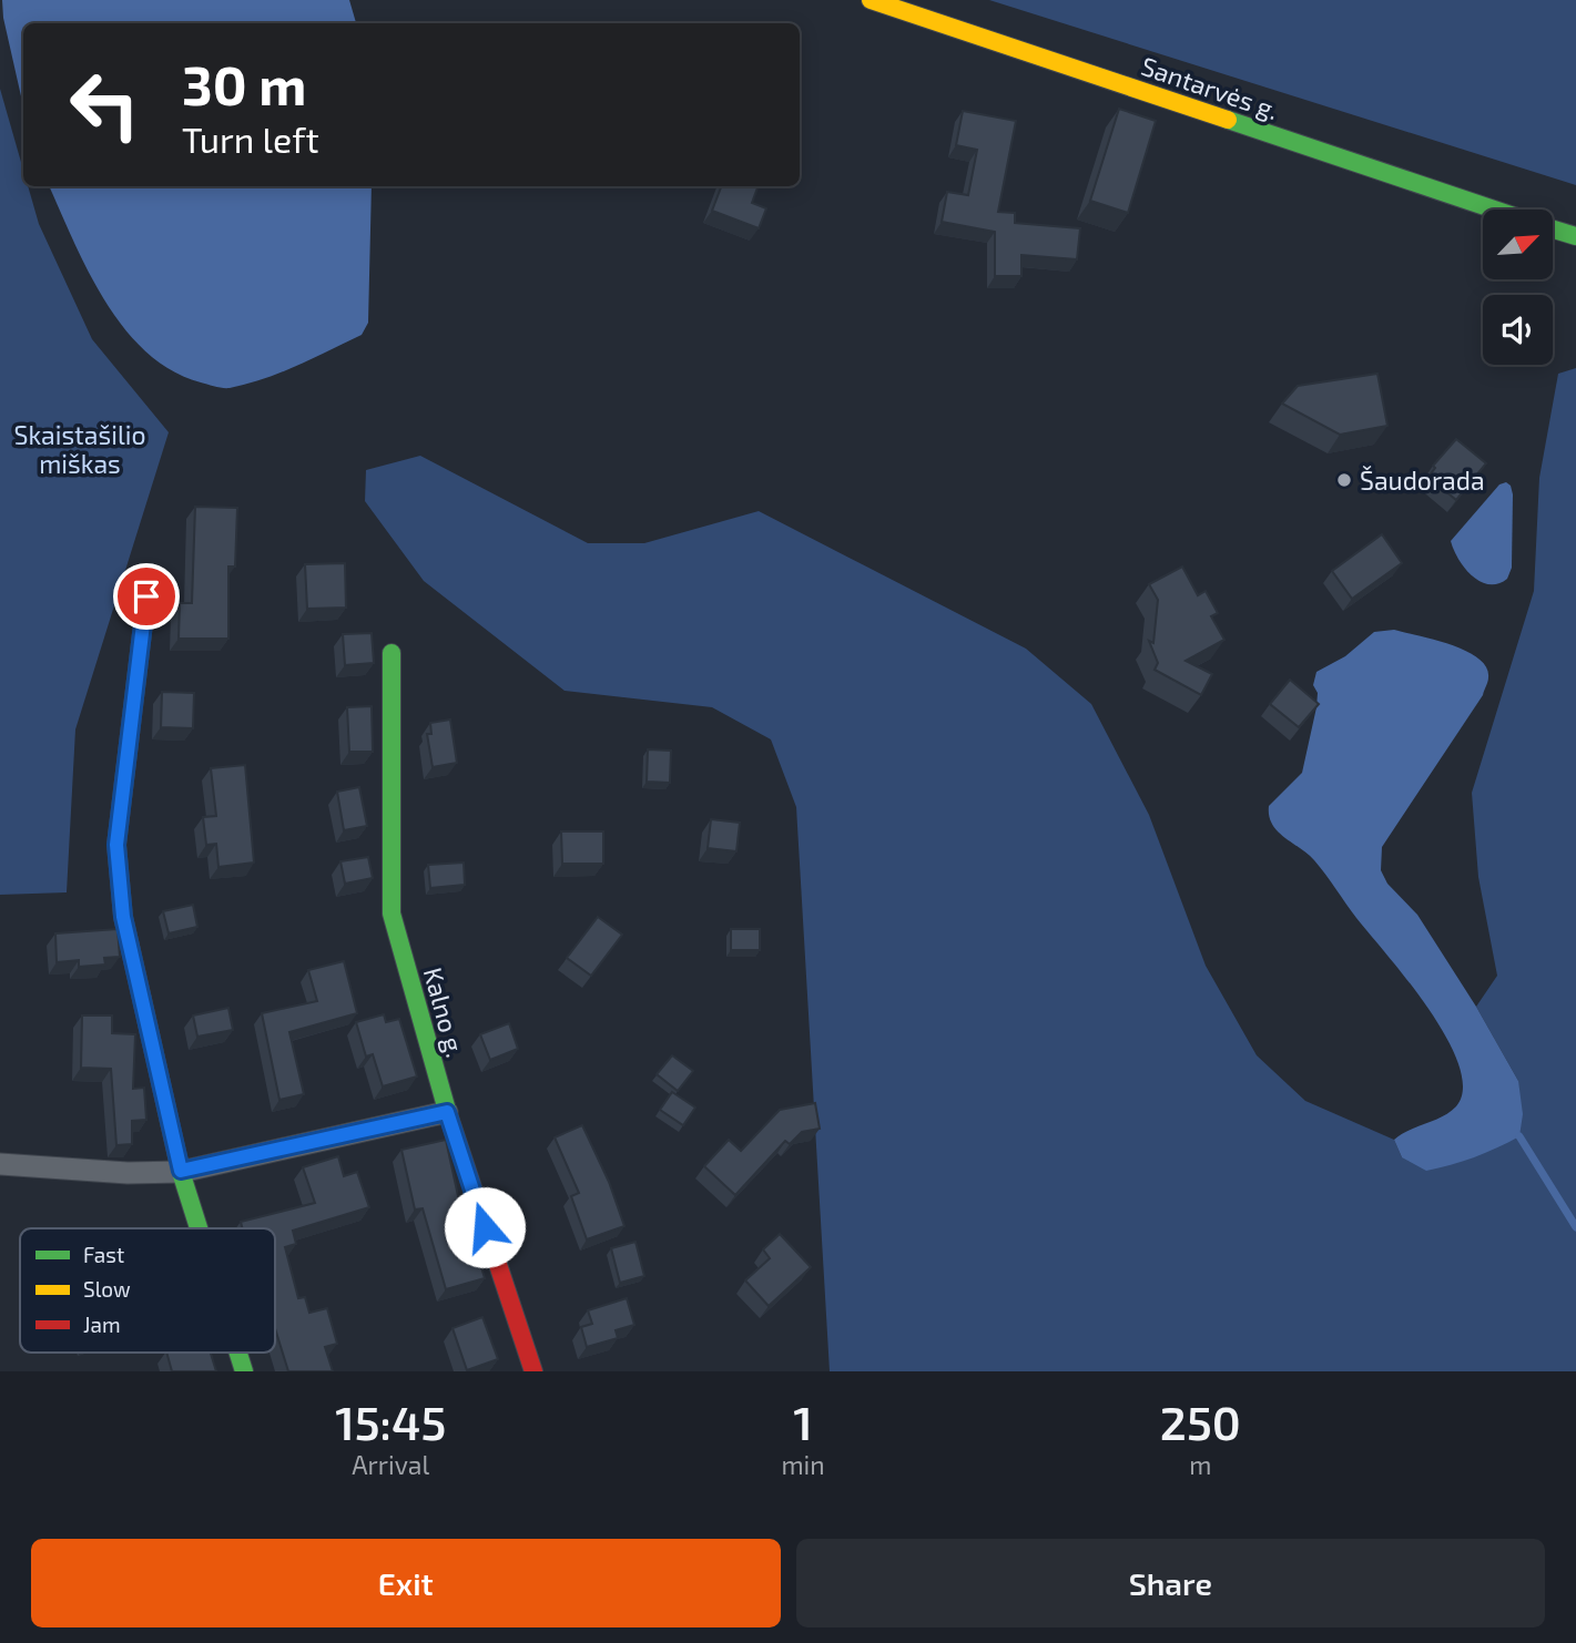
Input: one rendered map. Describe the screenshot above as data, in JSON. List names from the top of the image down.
{
  "streets": {
    "street": ["Santarvės g.", "Kalno g."]
  },
  "parks": ["Skaistašilio miškas"],
  "places": ["Šaudorada"],
  "legend": ["Fast", "Slow", "Jam"],
  "north": "top right",
  "page": {
    "turn": ["30 m", "Turn left"],
    "eta": [
      "15:45",
      "Arrival",
      "1",
      "min",
      "250",
      "m"
    ],
    "buttons": ["Exit", "Share"]
  }
}
